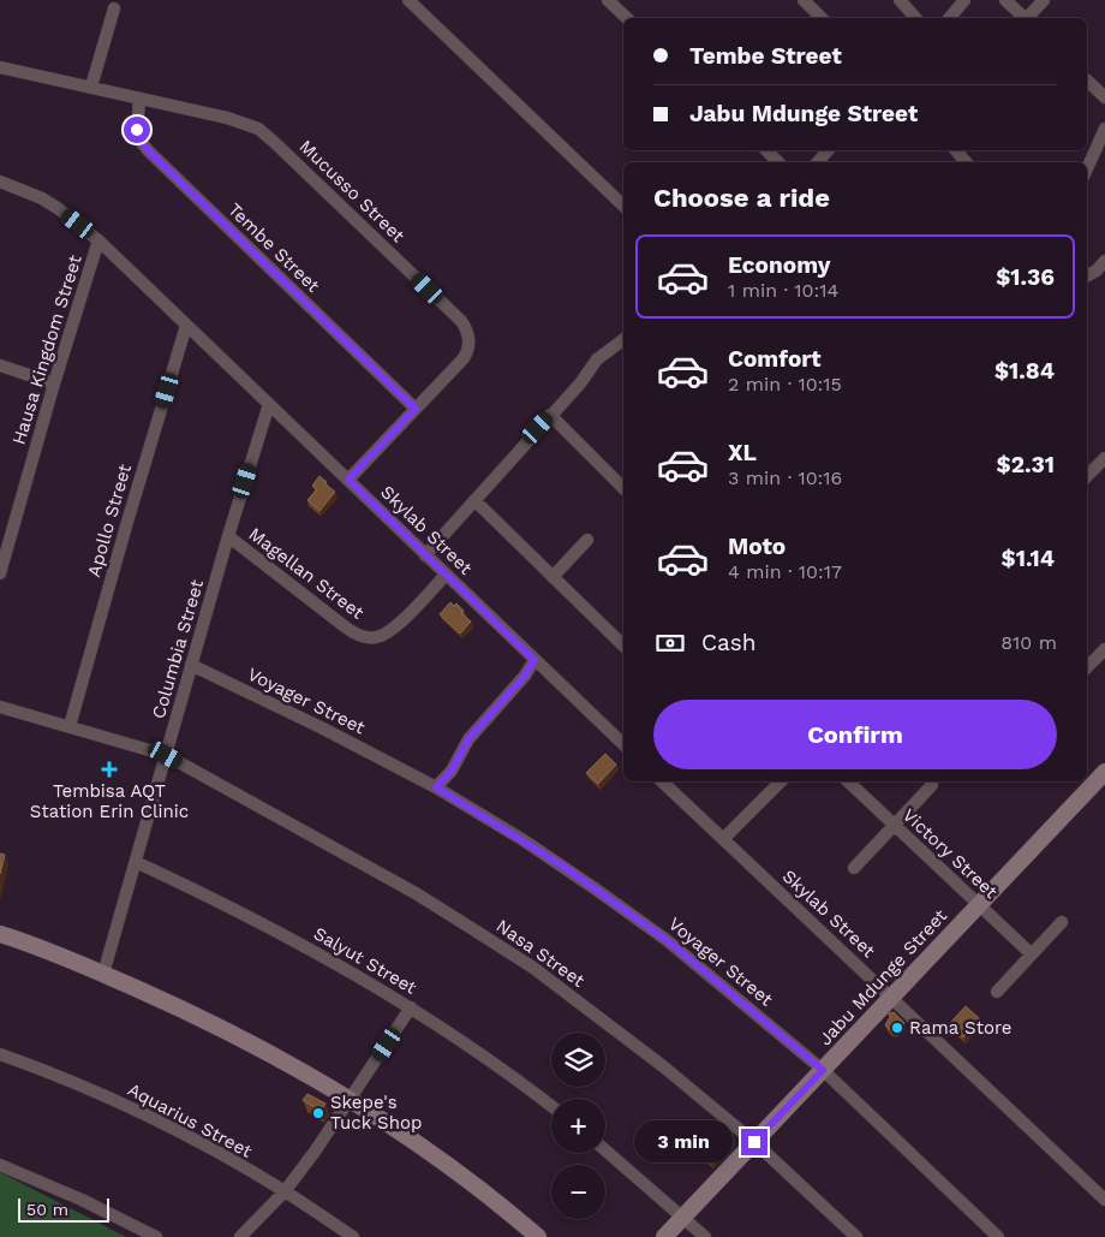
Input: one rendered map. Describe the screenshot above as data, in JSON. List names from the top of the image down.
{
  "streets": {
    "street": [
      "Mucusso Street",
      "Tembe Street",
      "Hausa Kingdom Street",
      "Apollo Street",
      "Skylab Street",
      "Magellan Street",
      "Columbia Street",
      "Voyager Street",
      "Victory Street",
      "Nasa Street",
      "Salyut Street",
      "Jabu Mdunge Street",
      "Aquarius Street"
    ]
  },
  "crossings": [
    ["Mucusso Street", "Tembe Street"],
    ["Mucusso Street", "Skylab Street"],
    ["Hausa Kingdom Street", "Skylab Street"],
    ["Apollo Street", "Skylab Street"],
    ["Apollo Street", "Nasa Street"],
    ["Skylab Street", "Magellan Street"],
    ["Skylab Street", "Columbia Street"],
    ["Skylab Street", "Jabu Mdunge Street"],
    ["Magellan Street", "Columbia Street"],
    ["Columbia Street", "Voyager Street"],
    ["Columbia Street", "Nasa Street"],
    ["Columbia Street", "Salyut Street"],
    ["Voyager Street", "Jabu Mdunge Street"],
    ["Victory Street", "Jabu Mdunge Street"],
    ["Nasa Street", "Jabu Mdunge Street"]
  ],
  "places": {
    "health": ["Tembisa AQT Station Erin Clinic"],
    "other": ["Rama Store", "Skepe's Tuck Shop"]
  },
  "scale_bar": "50 m",
  "page": {
    "banner": ["Tembe Street", "Jabu Mdunge Street"],
    "heading": "Choose a ride",
    "list": [
      {
        "name": "Economy",
        "note": "1 min · 10:14",
        "value": "$1.36"
      },
      {
        "name": "Comfort",
        "note": "2 min · 10:15",
        "value": "$1.84"
      },
      {
        "name": "XL",
        "note": "3 min · 10:16",
        "value": "$2.31"
      },
      {
        "name": "Moto",
        "note": "4 min · 10:17",
        "value": "$1.14"
      }
    ],
    "pay": ["Cash", "810 m"],
    "buttons": "Confirm",
    "map_buttons": ["+", "−"],
    "bubble": "3 min",
    "scale": "50 m"
  }
}
